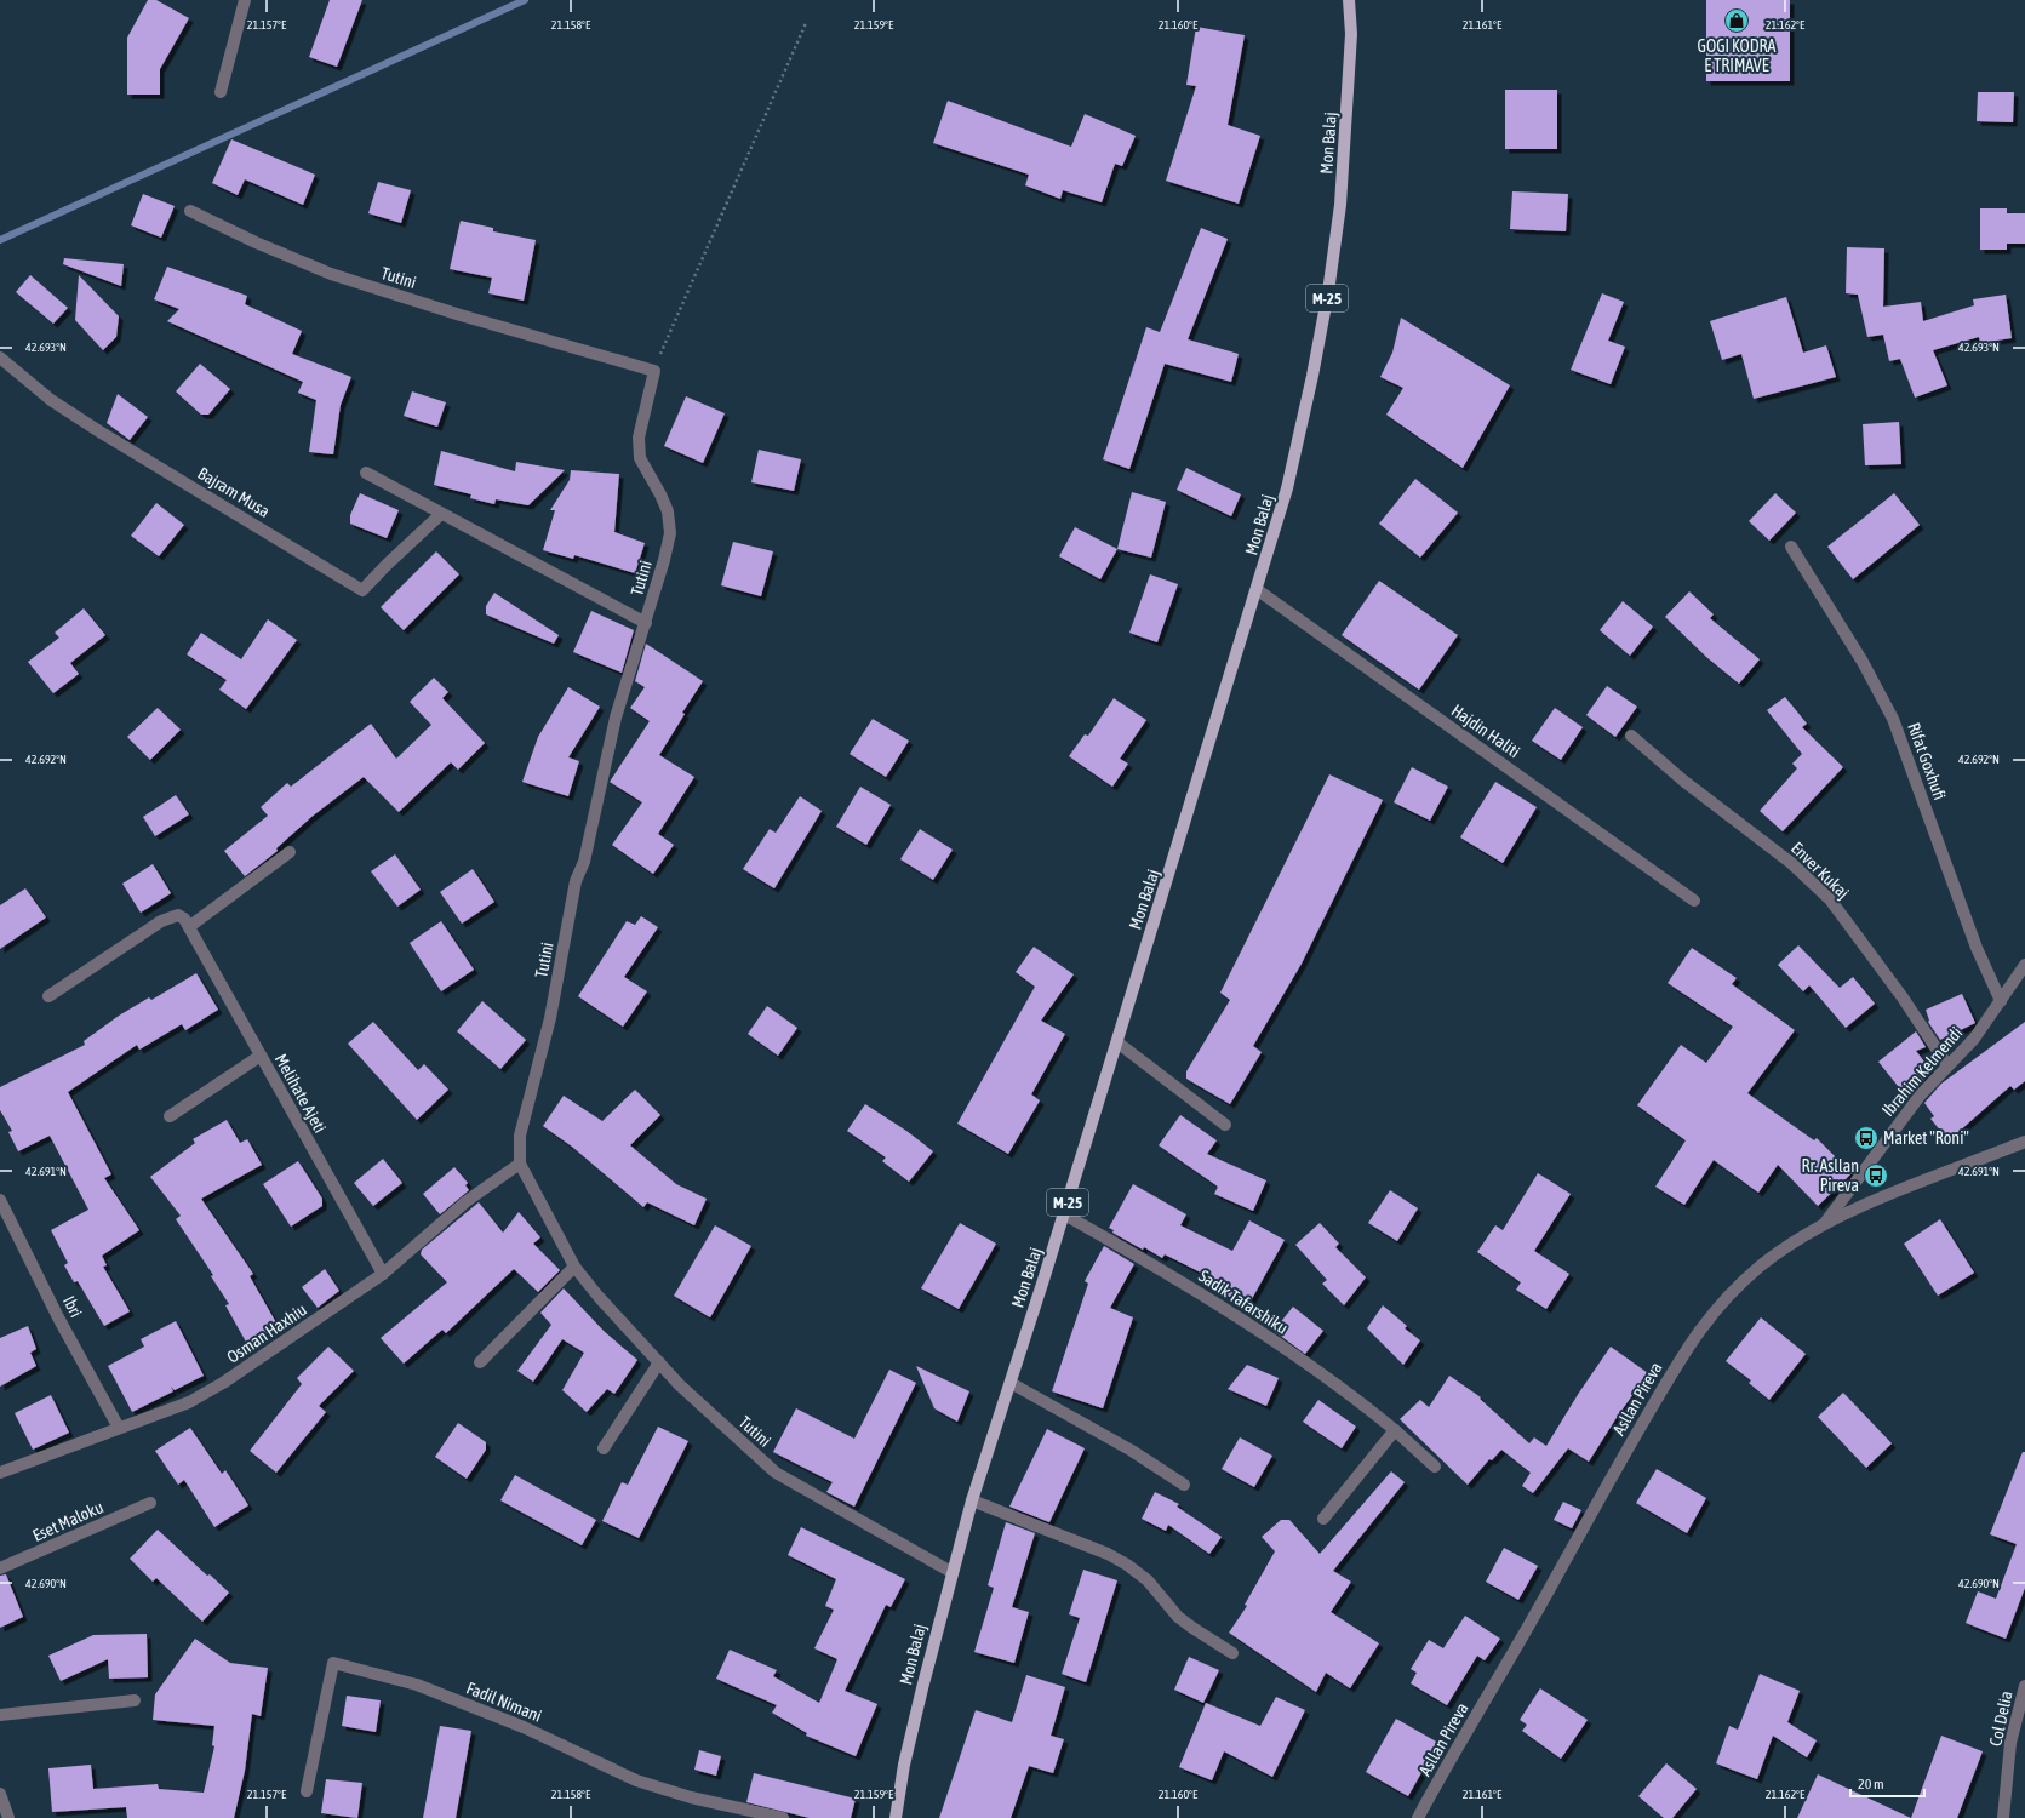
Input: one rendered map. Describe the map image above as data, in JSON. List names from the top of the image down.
{
  "streets": {
    "main road": ["Mon Balaj", "M-25"],
    "street": [
      "Tutini",
      "Bajram Musa",
      "Hajdin Haliti",
      "Rifat Goxhufi",
      "Enver Kukaj",
      "Ibrahim Kelmendi",
      "Melihate Ajeti",
      "Sadik Tafarshiku",
      "Ibri",
      "Osman Haxhiu",
      "Asllan Pireva",
      "Eset Maloku",
      "Fadil Nimani",
      "Col Delia"
    ]
  },
  "crossings": [
    ["Mon Balaj", "Tutini"],
    ["Mon Balaj", "Hajdin Haliti"],
    ["Mon Balaj", "Sadik Tafarshiku"],
    ["Tutini", "Osman Haxhiu"],
    ["Rifat Goxhufi", "Ibrahim Kelmendi"],
    ["Enver Kukaj", "Ibrahim Kelmendi"],
    ["Ibrahim Kelmendi", "Asllan Pireva"],
    ["Melihate Ajeti", "Osman Haxhiu"],
    ["Ibri", "Osman Haxhiu"]
  ],
  "places": {
    "shop": ["GOGI KODRA E TRIMAVE"],
    "bus stop": ["Market \"Roni\"", "Rr. Asllan Pireva"]
  },
  "scale_bar": "20 m",
  "coordinates": [
    "21.157°E",
    "21.158°E",
    "21.159°E",
    "21.160°E",
    "21.161°E",
    "21.162°E",
    "42.693°N",
    "42.692°N",
    "42.691°N",
    "42.690°N"
  ]
}
